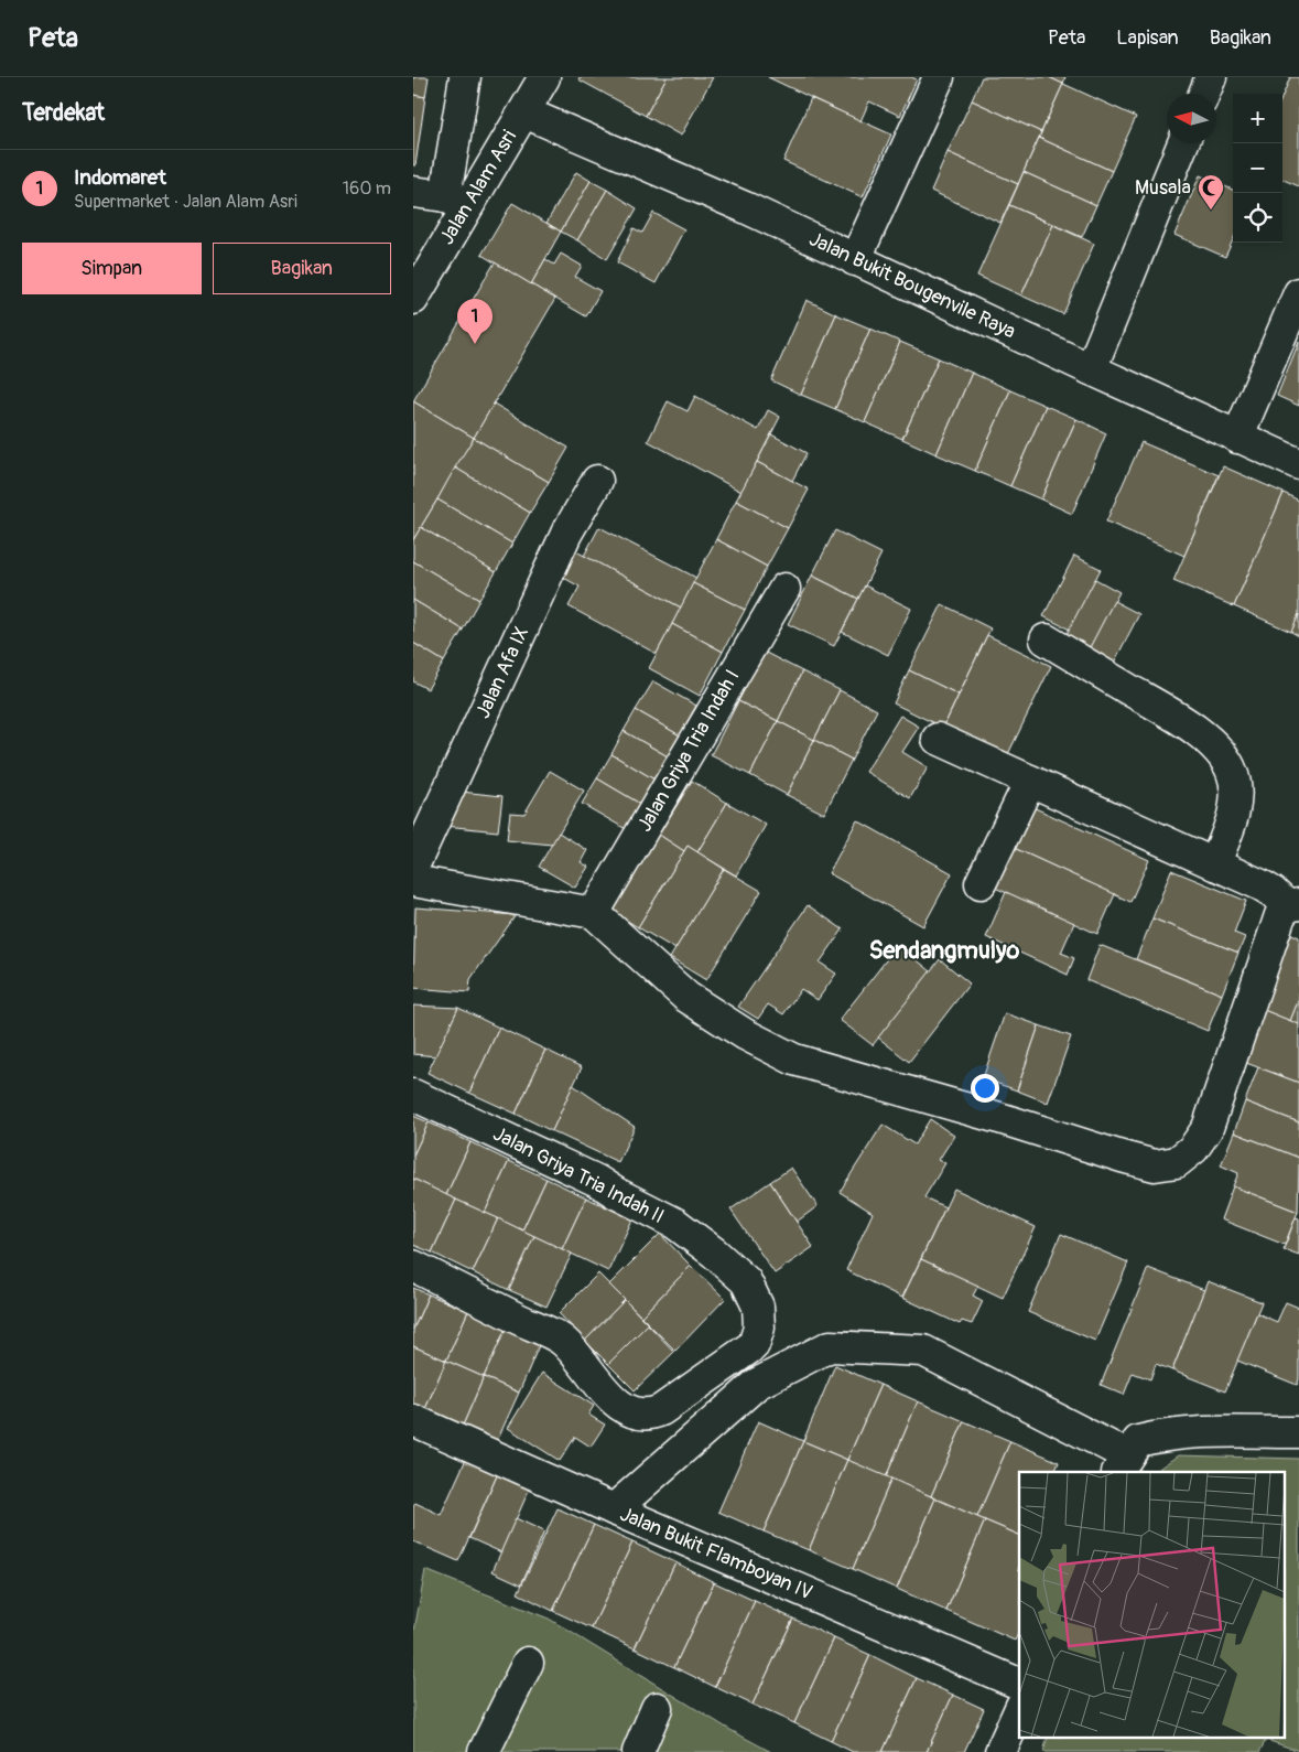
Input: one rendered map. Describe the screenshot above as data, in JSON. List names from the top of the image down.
{
  "streets": {
    "street": [
      "Jalan Alam Asri",
      "Jalan Bukit Bougenvile Raya",
      "Jalan Afa IX",
      "Jalan Griya Tria Indah I",
      "Jalan Griya Tria Indah II",
      "Jalan Bukit Flamboyan IV"
    ]
  },
  "crossings": [
    ["Jalan Alam Asri", "Jalan Bukit Bougenvile Raya"]
  ],
  "districts": ["Sendangmulyo"],
  "places": {
    "mosque": ["Musala"]
  },
  "north": "left",
  "page": {
    "header": "Peta",
    "nav": ["Peta", "Lapisan", "Bagikan"],
    "heading": "Terdekat",
    "map_buttons": ["+", "−"],
    "list": [
      {
        "mark": "1",
        "name": "Indomaret",
        "note": "Supermarket · Jalan Alam Asri",
        "value": "160 m"
      }
    ],
    "buttons": ["Simpan", "Bagikan"],
    "pins": "1"
  }
}
